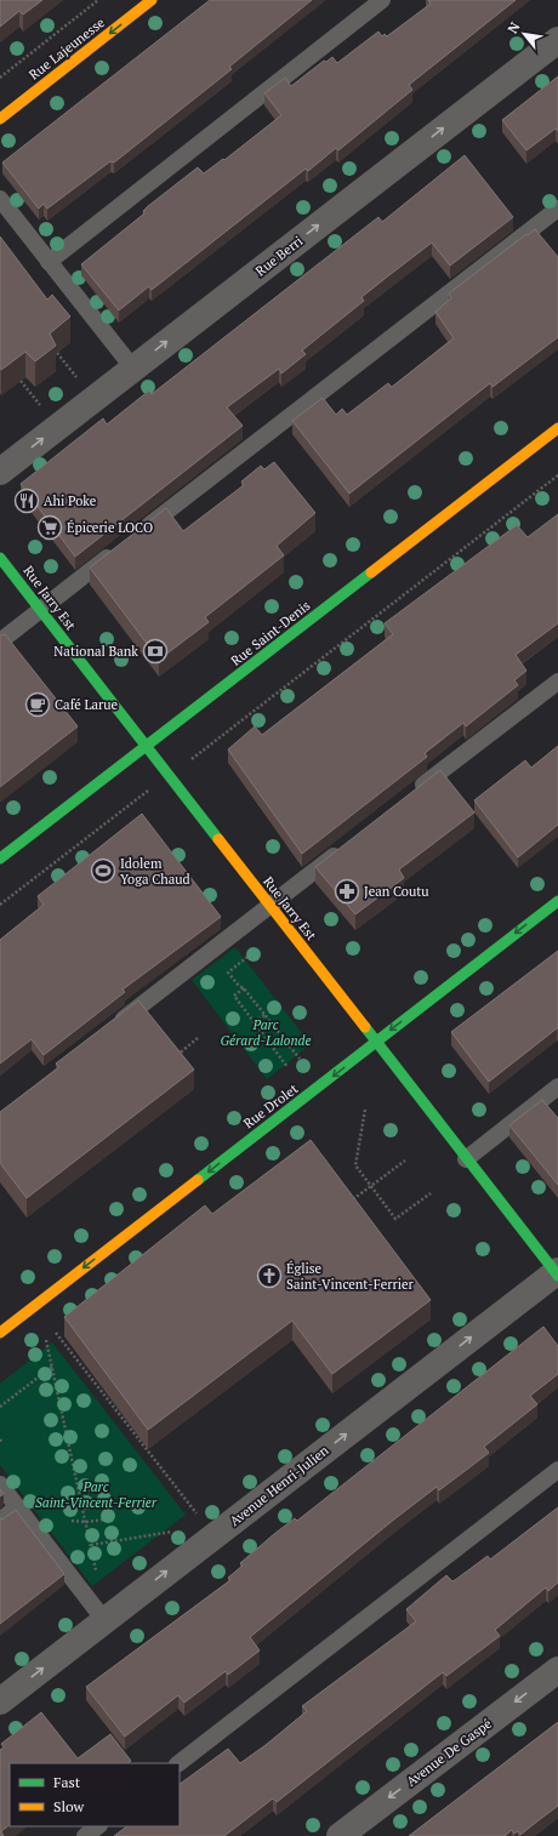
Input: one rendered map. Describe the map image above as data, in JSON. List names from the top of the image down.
{
  "streets": {
    "main road": [
      "Rue Lajeunesse",
      "Rue Jarry Est",
      "Rue Saint-Denis",
      "Rue Drolet"
    ],
    "street": ["Rue Berri", "Avenue Henri-Julien", "Avenue De Gaspé"]
  },
  "crossings": [
    ["Rue Jarry Est", "Rue Saint-Denis"],
    ["Rue Jarry Est", "Rue Drolet"],
    ["Rue Jarry Est", "Avenue Henri-Julien"]
  ],
  "one_way": [
    "Rue Berri",
    "Rue Drolet",
    "Avenue Henri-Julien",
    "Avenue De Gaspé"
  ],
  "parks": ["Parc Gérard-Lalonde", "Parc Saint-Vincent-Ferrier"],
  "places": {
    "restaurant": ["Ahi Poke"],
    "supermarket": ["Épicerie LOCO"],
    "bank": ["National Bank"],
    "cafe": ["Café Larue"],
    "sports": ["Idolem Yoga Chaud"],
    "pharmacy": ["Jean Coutu"],
    "church": ["Église Saint-Vincent-Ferrier"]
  },
  "legend": ["Fast", "Slow"],
  "north": "top left"
}
